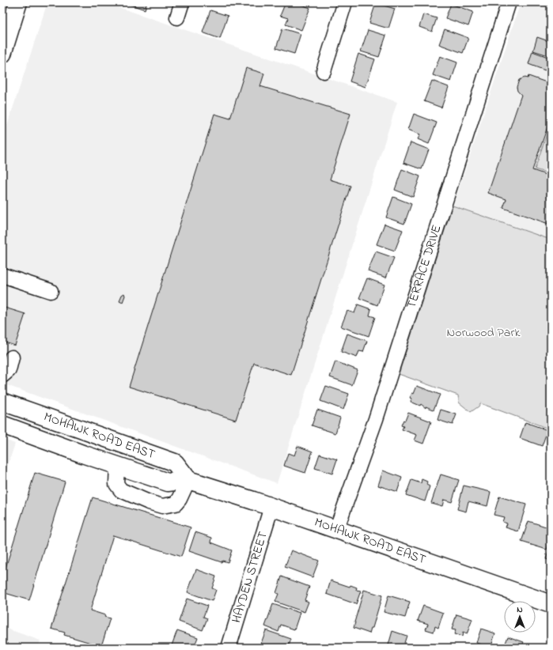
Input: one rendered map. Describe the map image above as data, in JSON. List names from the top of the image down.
{
  "streets": {
    "main road": ["MOHAWK ROAD EAST"],
    "street": ["TERRACE DRIVE", "HAYDEN STREET"]
  },
  "crossings": [
    ["TERRACE DRIVE", "MOHAWK ROAD EAST"],
    ["MOHAWK ROAD EAST", "HAYDEN STREET"]
  ],
  "parks": ["Norwood Park"],
  "north": "top"
}
